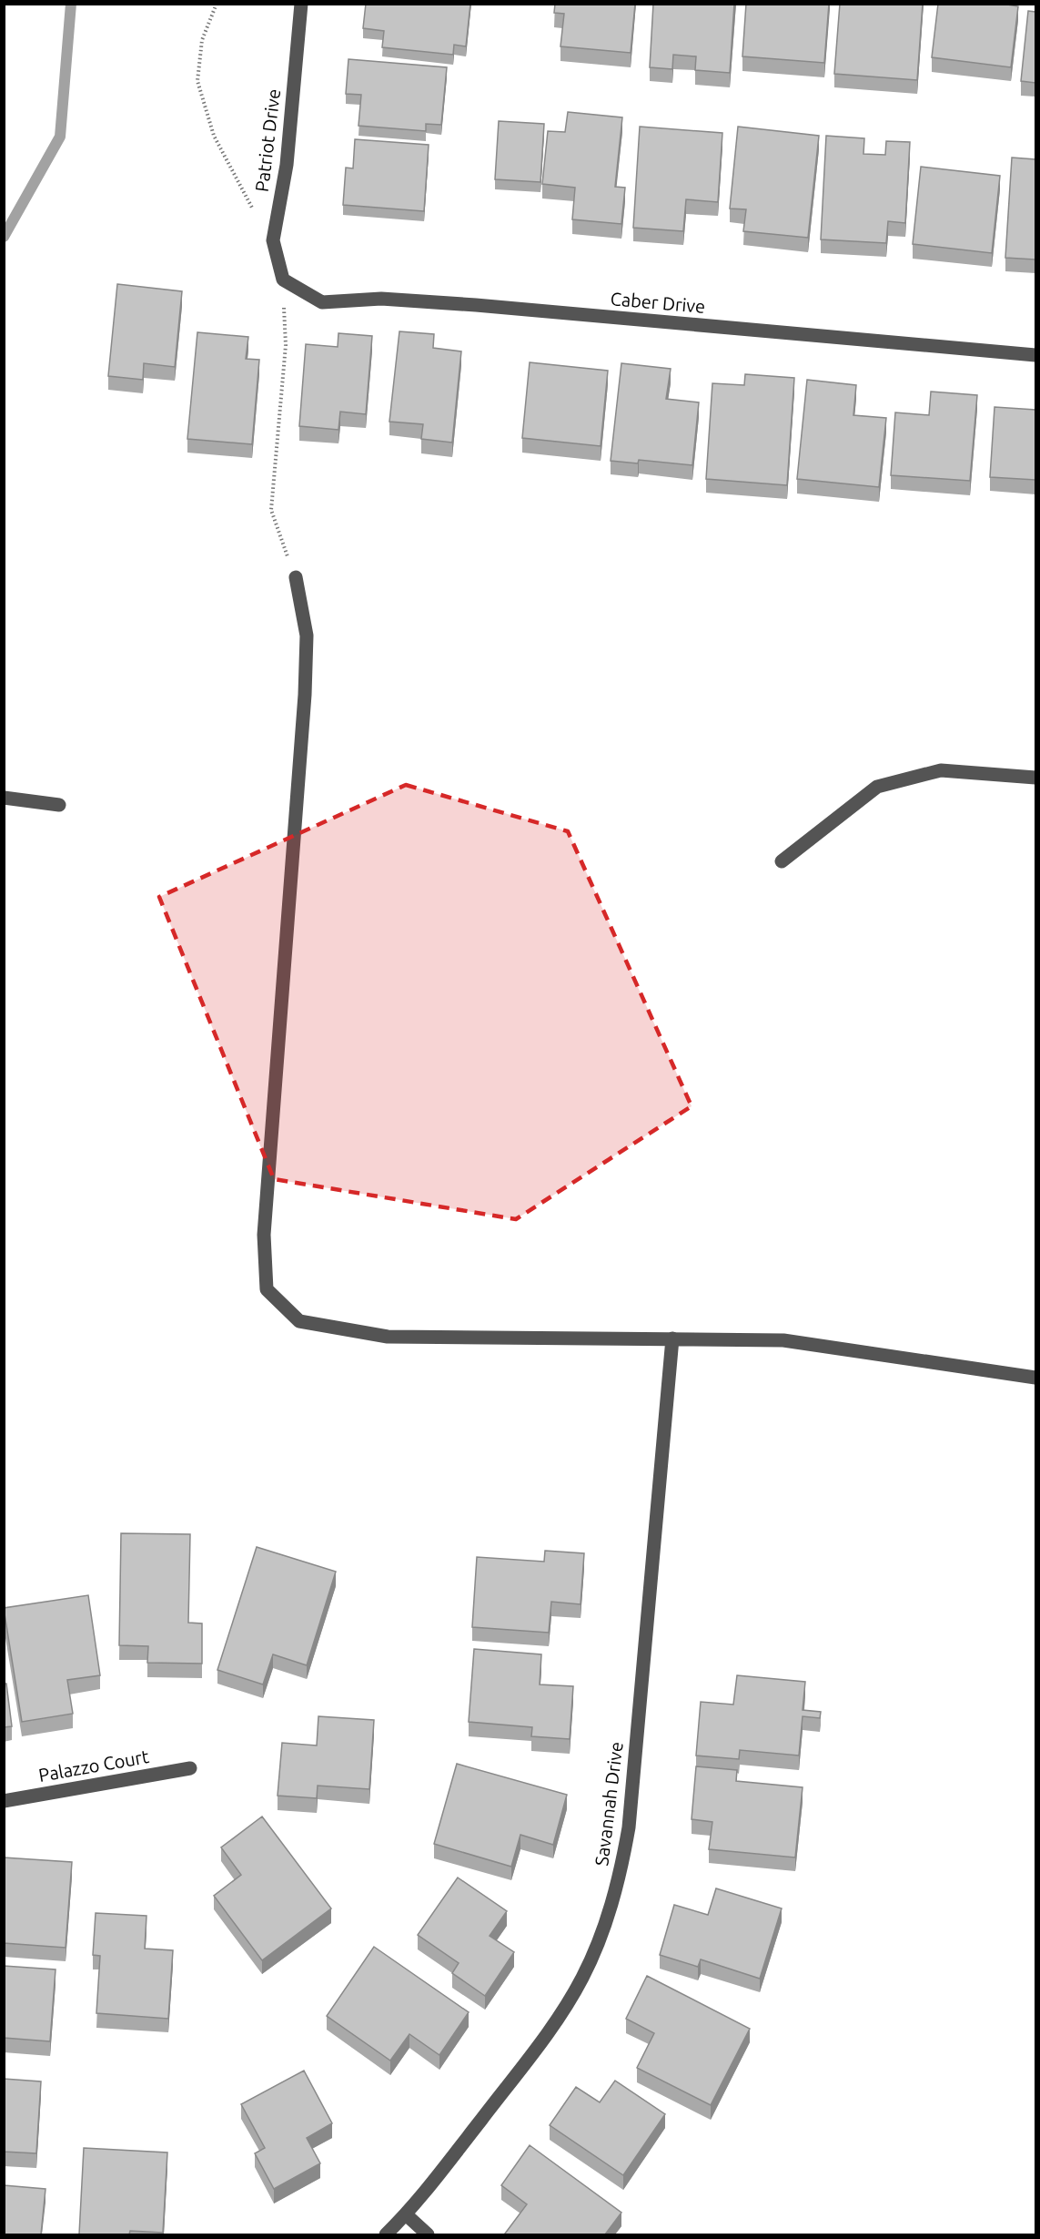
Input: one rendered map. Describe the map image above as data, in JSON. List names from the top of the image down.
{
  "streets": {
    "street": [
      "Patriot Drive",
      "Caber Drive",
      "Palazzo Court",
      "Savannah Drive"
    ]
  },
  "crossings": [
    ["Patriot Drive", "Caber Drive"]
  ]
}
